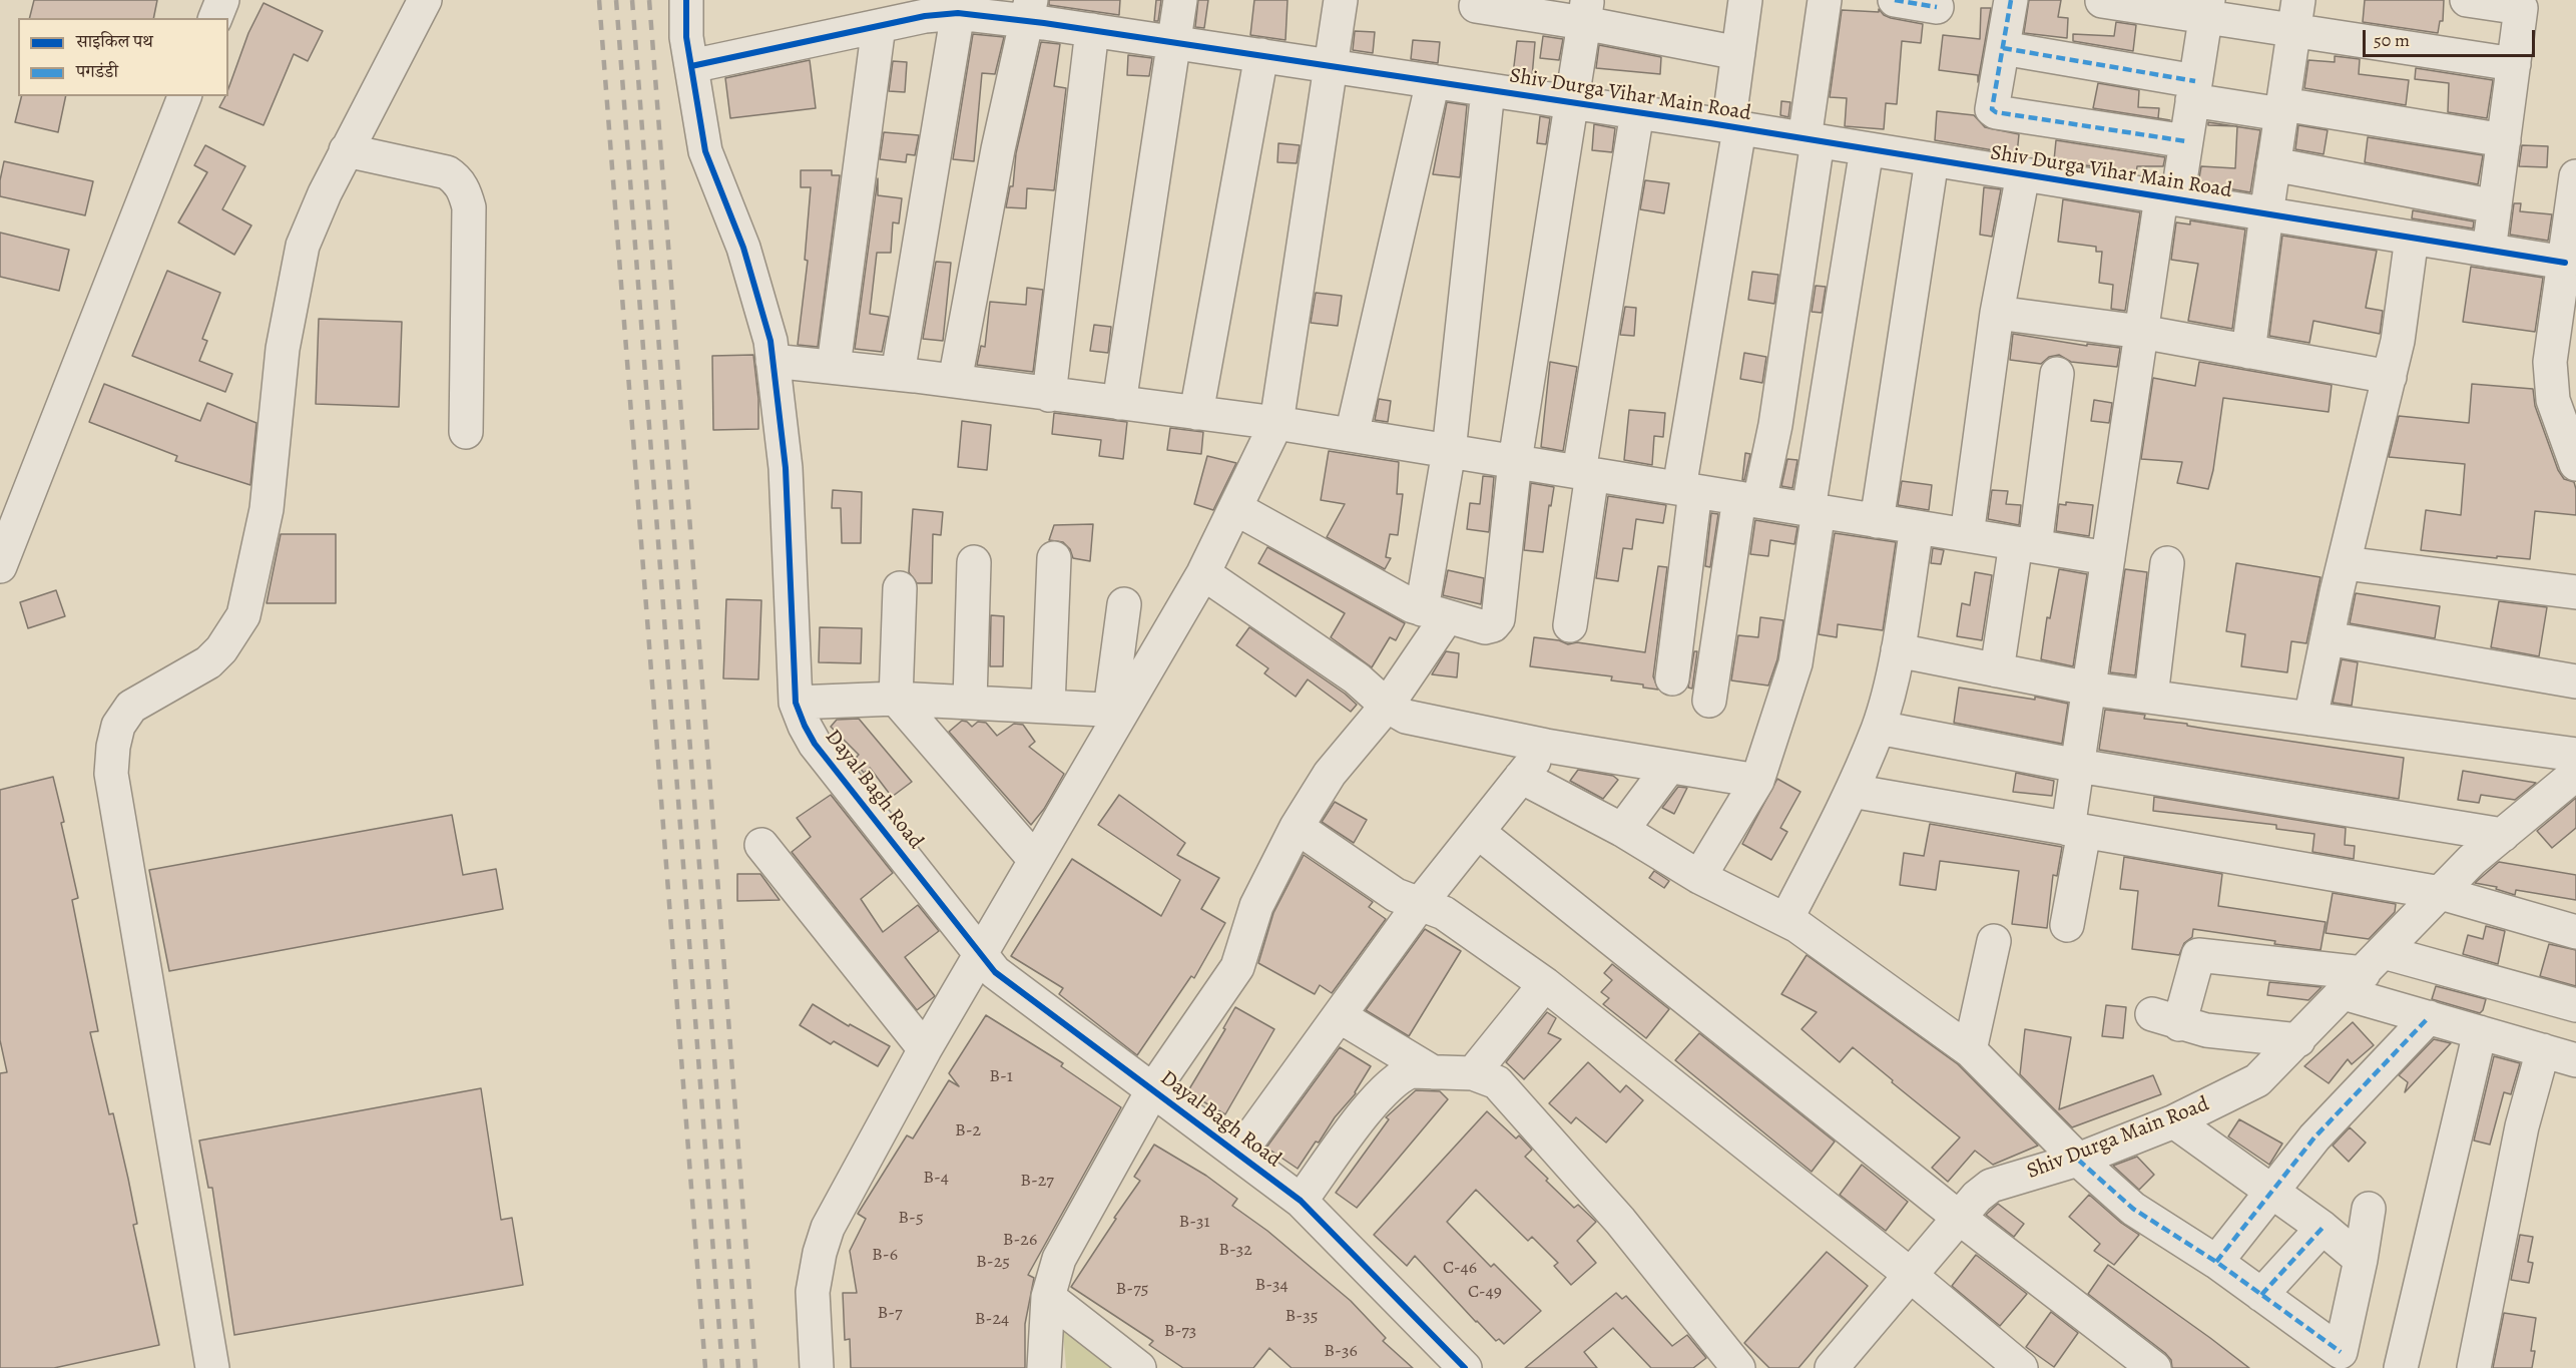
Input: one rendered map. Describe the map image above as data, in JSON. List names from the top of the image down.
{
  "streets": {
    "street": ["Shiv Durga Vihar Main Road", "Dayal Bagh Road", "Shiv Durga Main Road"]
  },
  "crossings": [
    ["Shiv Durga Vihar Main Road", "Dayal Bagh Road"]
  ],
  "house_numbers": [
    "B-1",
    "B-2",
    "B-4",
    "B-27",
    "B-5",
    "B-31",
    "B-26",
    "B-32",
    "B-6",
    "B-25",
    "C-46",
    "B-34",
    "B-75",
    "C-49",
    "B-7",
    "B-35",
    "B-24",
    "B-73",
    "B-36"
  ],
  "legend": ["साइकिल पथ", "पगडंडी"],
  "scale_bar": "50 m"
}
